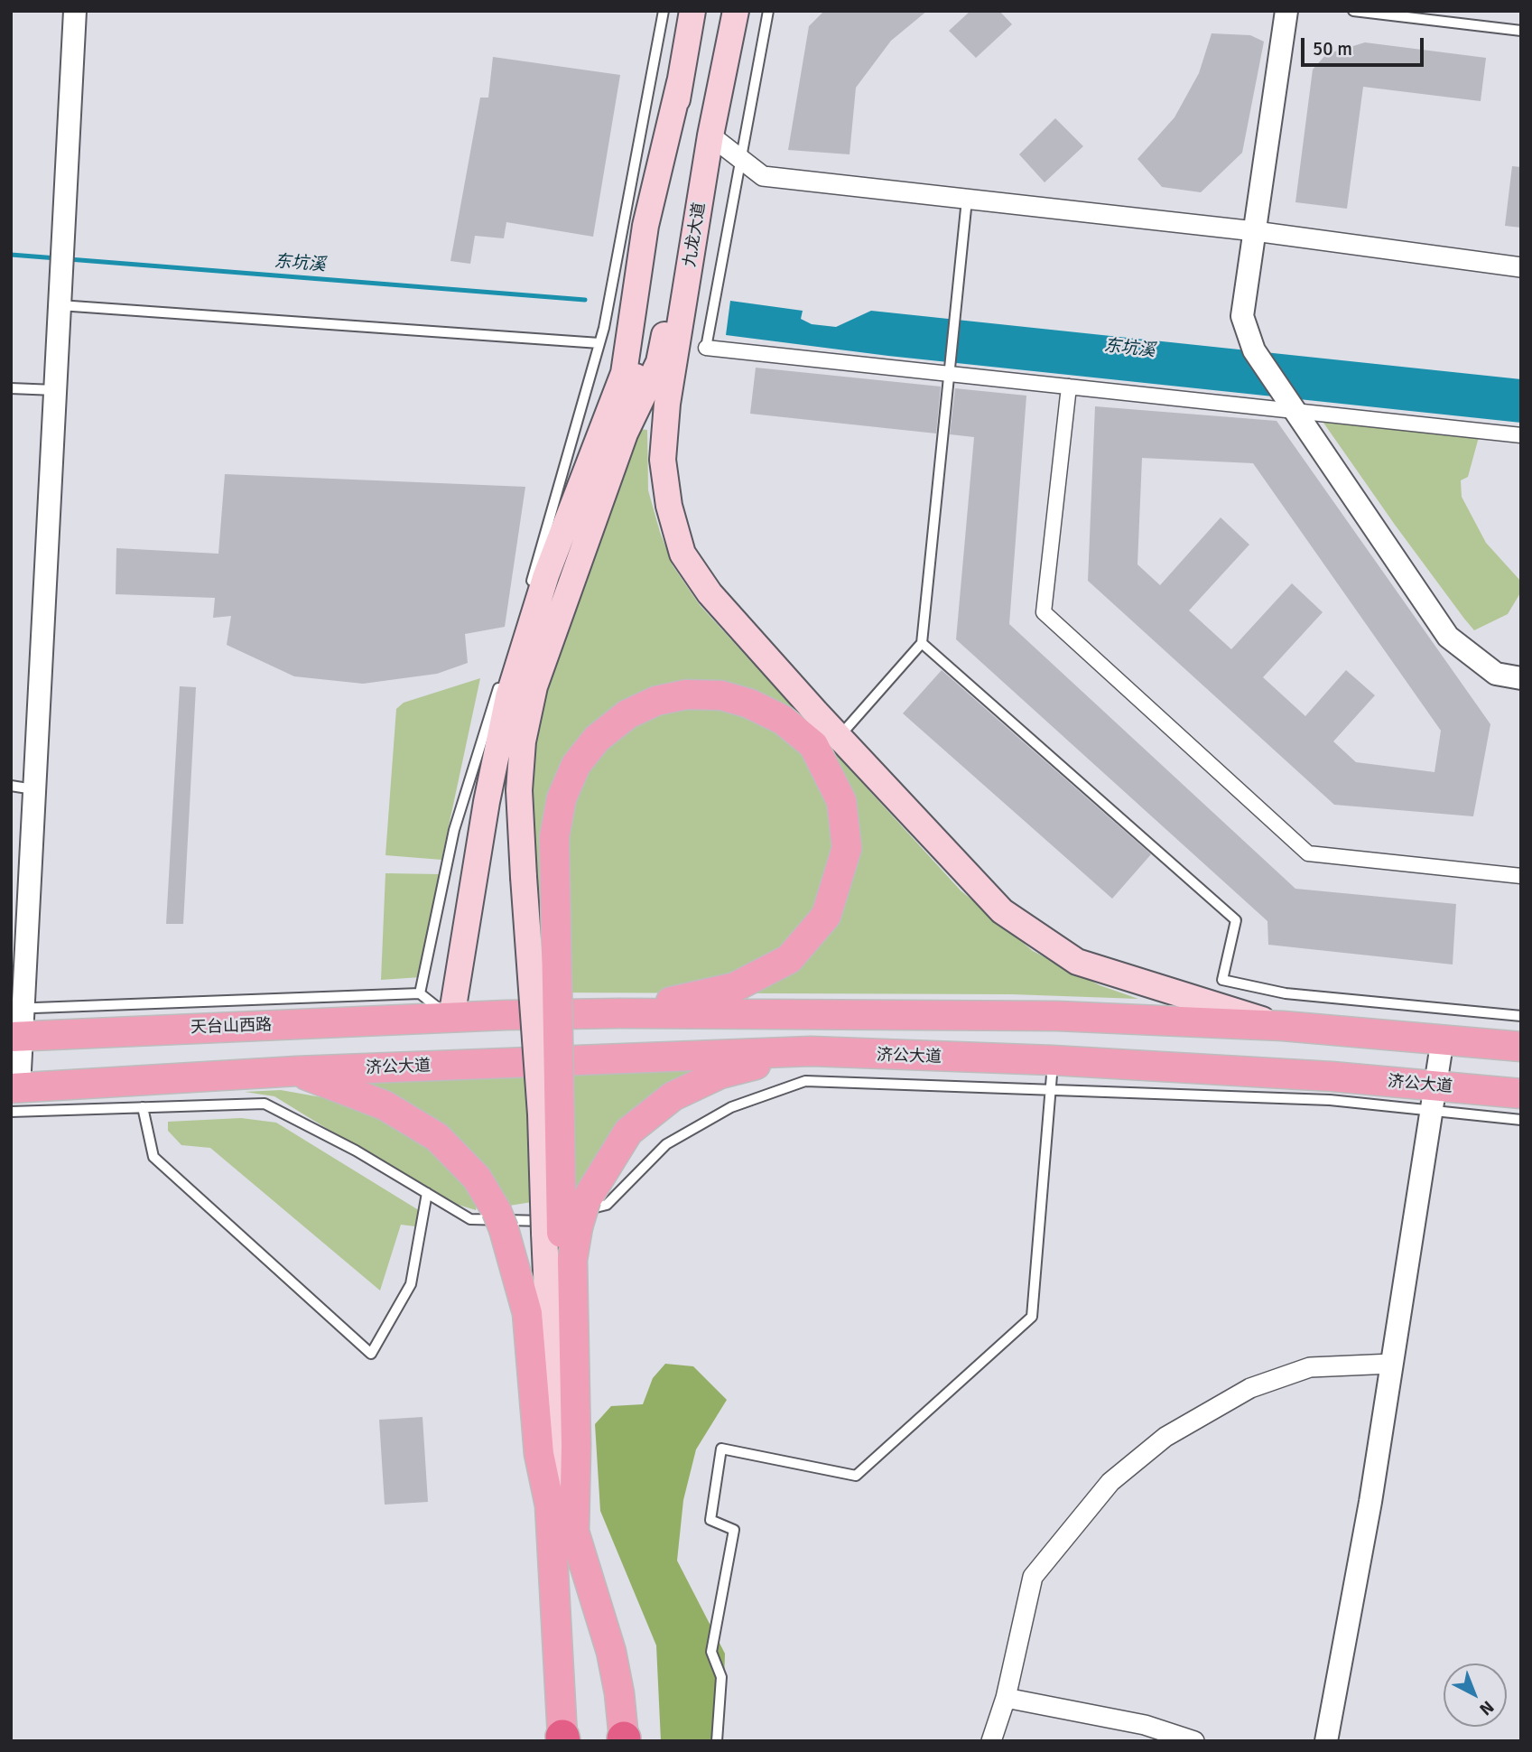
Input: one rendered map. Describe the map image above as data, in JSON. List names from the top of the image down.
{
  "streets": {
    "main road": ["九龙大道", "天台山西路", "济公大道"]
  },
  "water": ["东坑溪"],
  "scale_bar": "50 m",
  "north": "bottom right"
}
